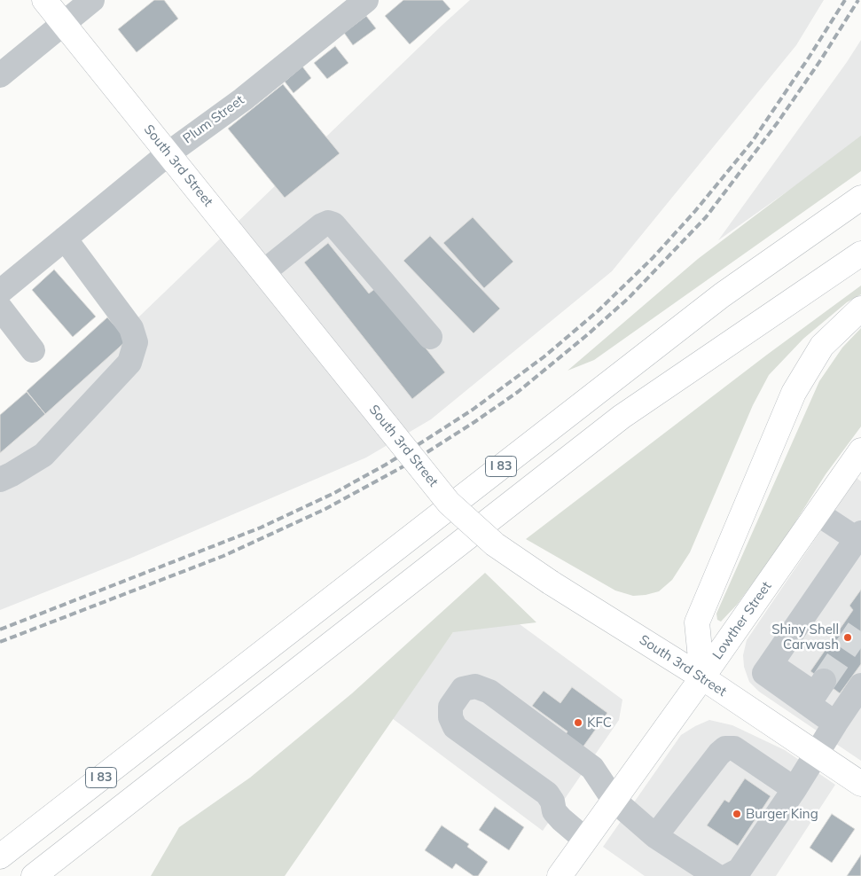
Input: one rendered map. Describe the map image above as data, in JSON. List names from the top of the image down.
{
  "streets": {
    "main road": ["South 3rd Street", "I 83", "Lowther Street"],
    "street": ["Plum Street"]
  },
  "crossings": [
    ["Plum Street", "South 3rd Street"],
    ["South 3rd Street", "Lowther Street"]
  ],
  "places": ["Shiny Shell Carwash", "KFC", "Burger King"]
}
